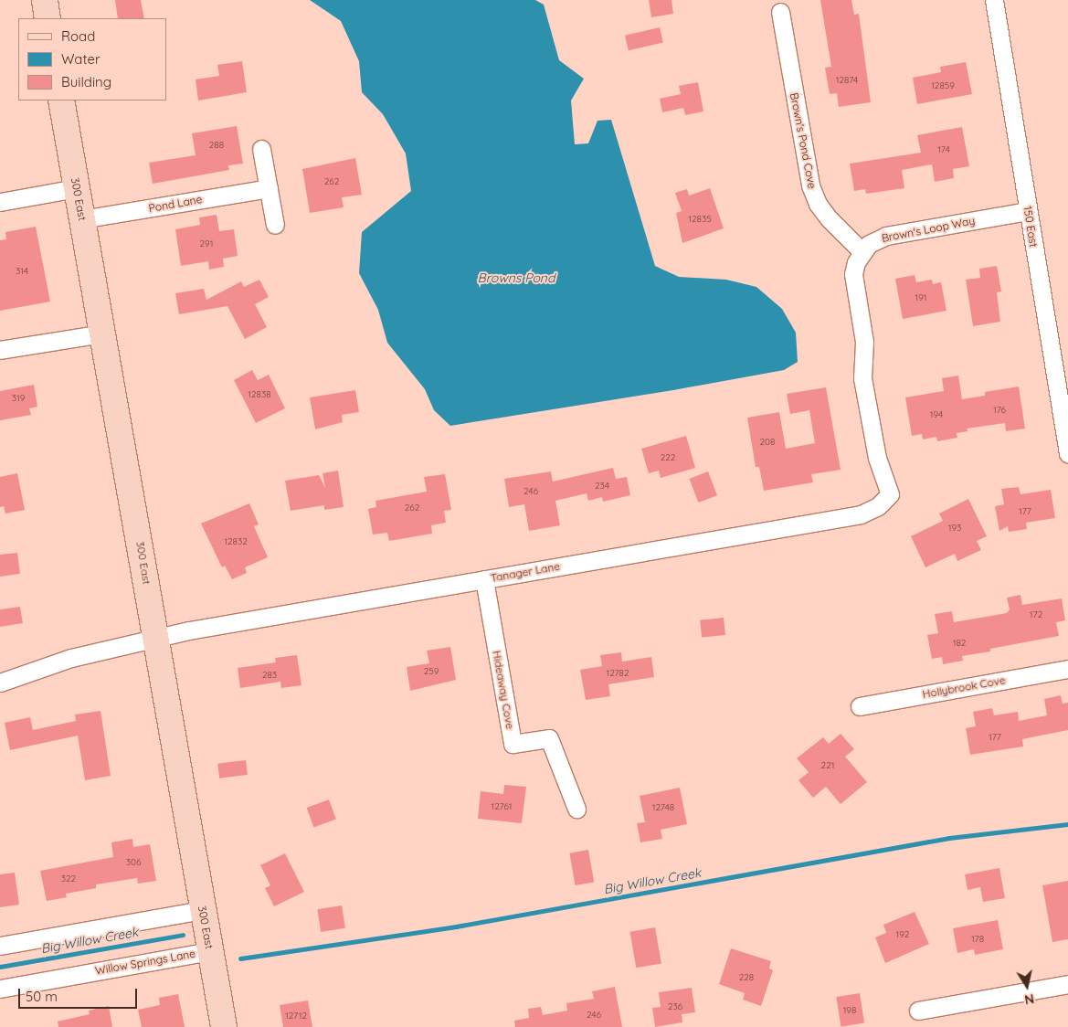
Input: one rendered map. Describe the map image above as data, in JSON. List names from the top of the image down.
{
  "streets": {
    "main road": ["300 East"],
    "street": [
      "Brown's Pond Cove",
      "Pond Lane",
      "150 East",
      "Brown's Loop Way",
      "Tanager Lane",
      "Hollybrook Cove",
      "Hideaway Cove",
      "Willow Springs Lane"
    ]
  },
  "crossings": [
    ["Brown's Pond Cove", "Brown's Loop Way"],
    ["Brown's Pond Cove", "Tanager Lane"],
    ["300 East", "Pond Lane"],
    ["300 East", "Tanager Lane"],
    ["300 East", "Willow Springs Lane"],
    ["150 East", "Brown's Loop Way"],
    ["Brown's Loop Way", "Tanager Lane"],
    ["Tanager Lane", "Hideaway Cove"]
  ],
  "water": ["Browns Pond", "Big Willow Creek"],
  "house_numbers": [
    "12874",
    "12859",
    "288",
    "174",
    "262",
    "12835",
    "291",
    "314",
    "191",
    "12838",
    "319",
    "176",
    "194",
    "208",
    "222",
    "234",
    "246",
    "262",
    "177",
    "193",
    "12832",
    "172",
    "182",
    "259",
    "12782",
    "283",
    "177",
    "221",
    "12761",
    "12748",
    "306",
    "322",
    "192",
    "178",
    "228",
    "236",
    "198",
    "246",
    "12712"
  ],
  "legend": ["Road", "Water", "Building"],
  "scale_bar": "50 m",
  "north": "bottom"
}
